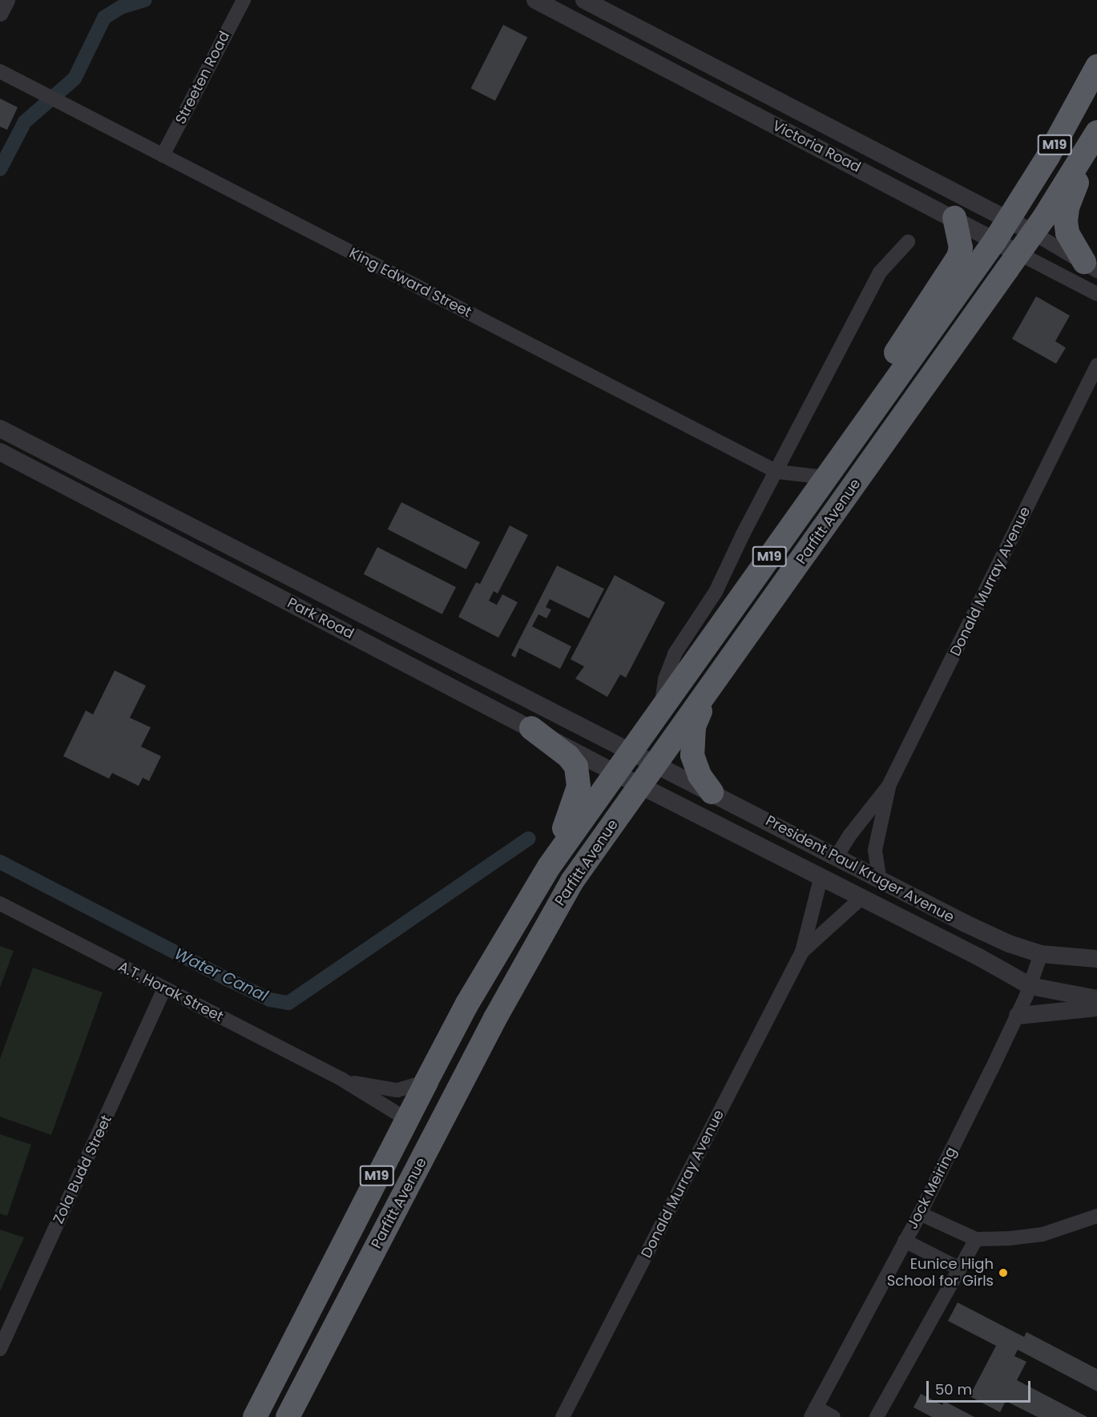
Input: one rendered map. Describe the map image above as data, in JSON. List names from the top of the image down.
{
  "streets": {
    "highway": ["M19", "Parfitt Avenue"],
    "street": [
      "Streeten Road",
      "Victoria Road",
      "King Edward Street",
      "Donald Murray Avenue",
      "Park Road",
      "President Paul Kruger Avenue",
      "A.T. Horak Street",
      "Zola Budd Street",
      "Jock Meiring"
    ]
  },
  "crossings": [
    ["Streeten Road", "King Edward Street"],
    ["M19", "Victoria Road"],
    ["M19", "Parfitt Avenue"],
    ["Victoria Road", "Parfitt Avenue"],
    ["King Edward Street", "Parfitt Avenue"],
    ["Parfitt Avenue", "Park Road"],
    ["Parfitt Avenue", "President Paul Kruger Avenue"],
    ["Parfitt Avenue", "A.T. Horak Street"],
    ["Donald Murray Avenue", "President Paul Kruger Avenue"],
    ["Park Road", "President Paul Kruger Avenue"],
    ["President Paul Kruger Avenue", "Jock Meiring"],
    ["A.T. Horak Street", "Zola Budd Street"]
  ],
  "water": ["Water Canal"],
  "places": ["Eunice High School for Girls"],
  "scale_bar": "50 m"
}
